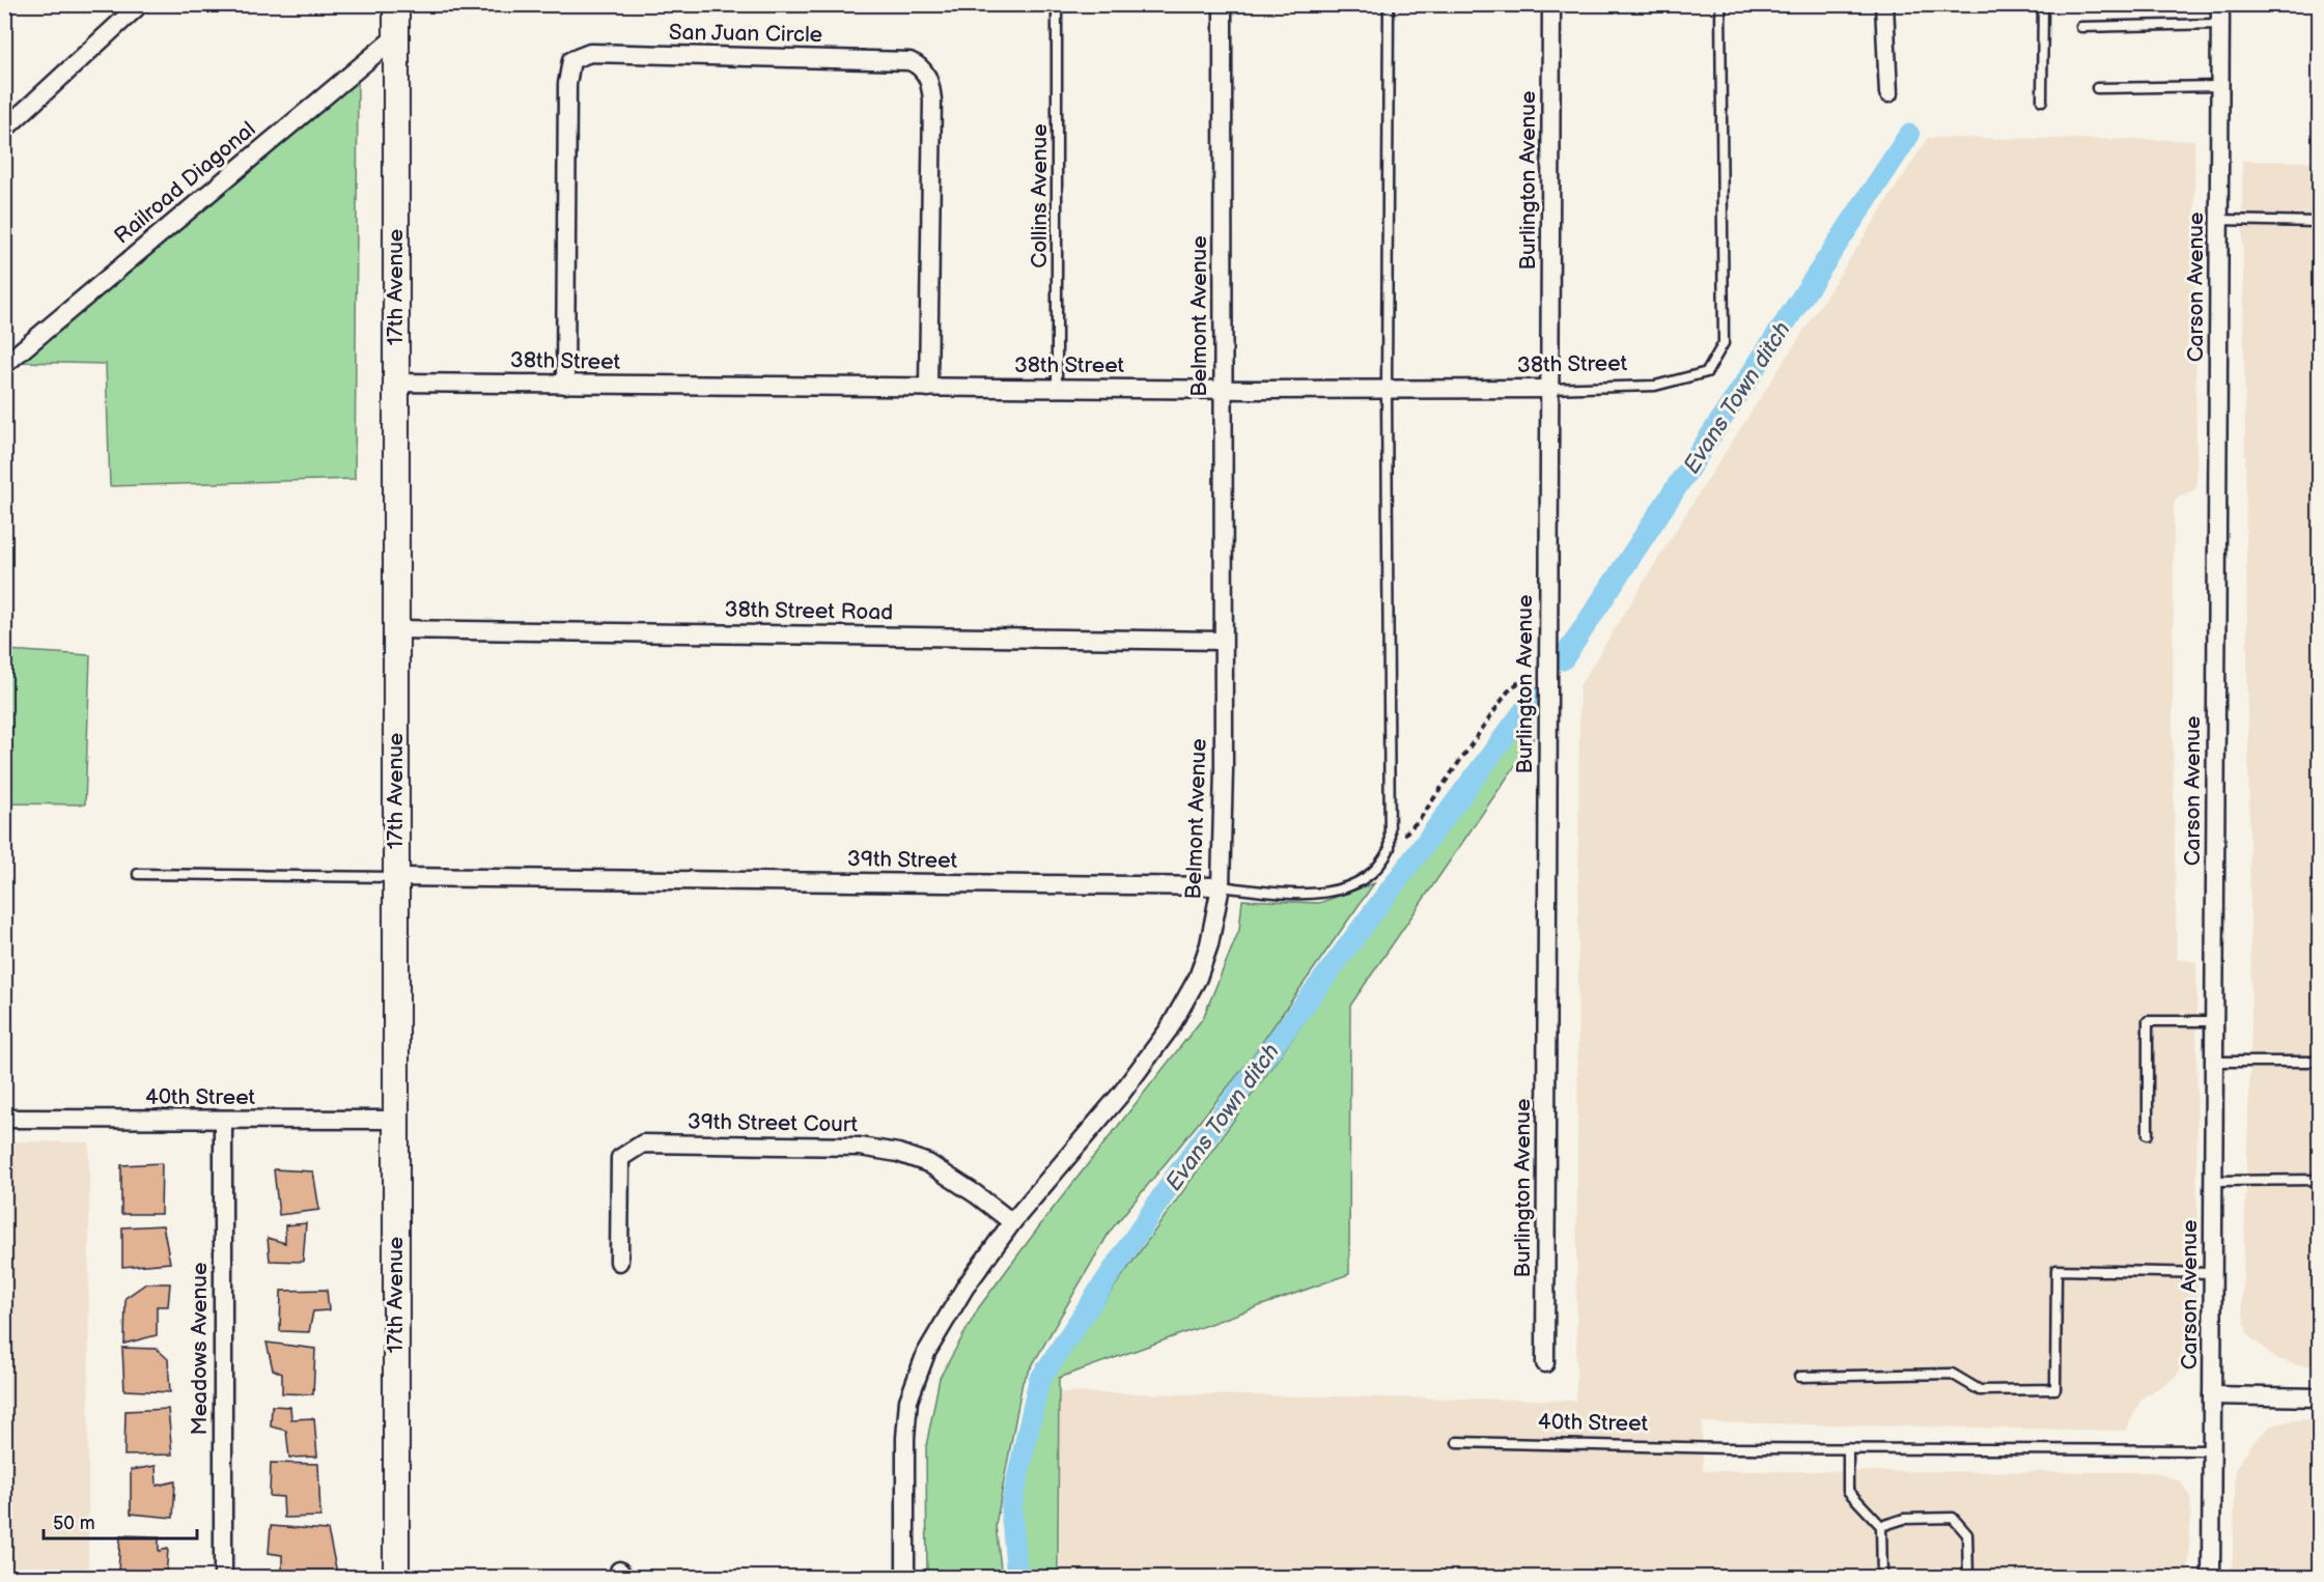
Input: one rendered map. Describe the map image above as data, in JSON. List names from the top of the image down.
{
  "streets": {
    "main road": ["17th Avenue"],
    "street": [
      "San Juan Circle",
      "Burlington Avenue",
      "Railroad Diagonal",
      "Carson Avenue",
      "Belmont Avenue",
      "38th Street",
      "38th Street Road",
      "39th Street",
      "40th Street",
      "39th Street Court",
      "Meadows Avenue"
    ],
    "lane": ["Collins Avenue"]
  },
  "crossings": [
    ["San Juan Circle", "38th Street"],
    ["Burlington Avenue", "38th Street"],
    ["Railroad Diagonal", "17th Avenue"],
    ["Collins Avenue", "38th Street"],
    ["17th Avenue", "38th Street"],
    ["17th Avenue", "38th Street Road"],
    ["17th Avenue", "39th Street"],
    ["17th Avenue", "40th Street"],
    ["Carson Avenue", "40th Street"],
    ["Belmont Avenue", "38th Street"],
    ["Belmont Avenue", "38th Street Road"],
    ["Belmont Avenue", "39th Street"],
    ["Belmont Avenue", "39th Street Court"],
    ["40th Street", "Meadows Avenue"]
  ],
  "water": ["Evans Town ditch"],
  "scale_bar": "50 m"
}
